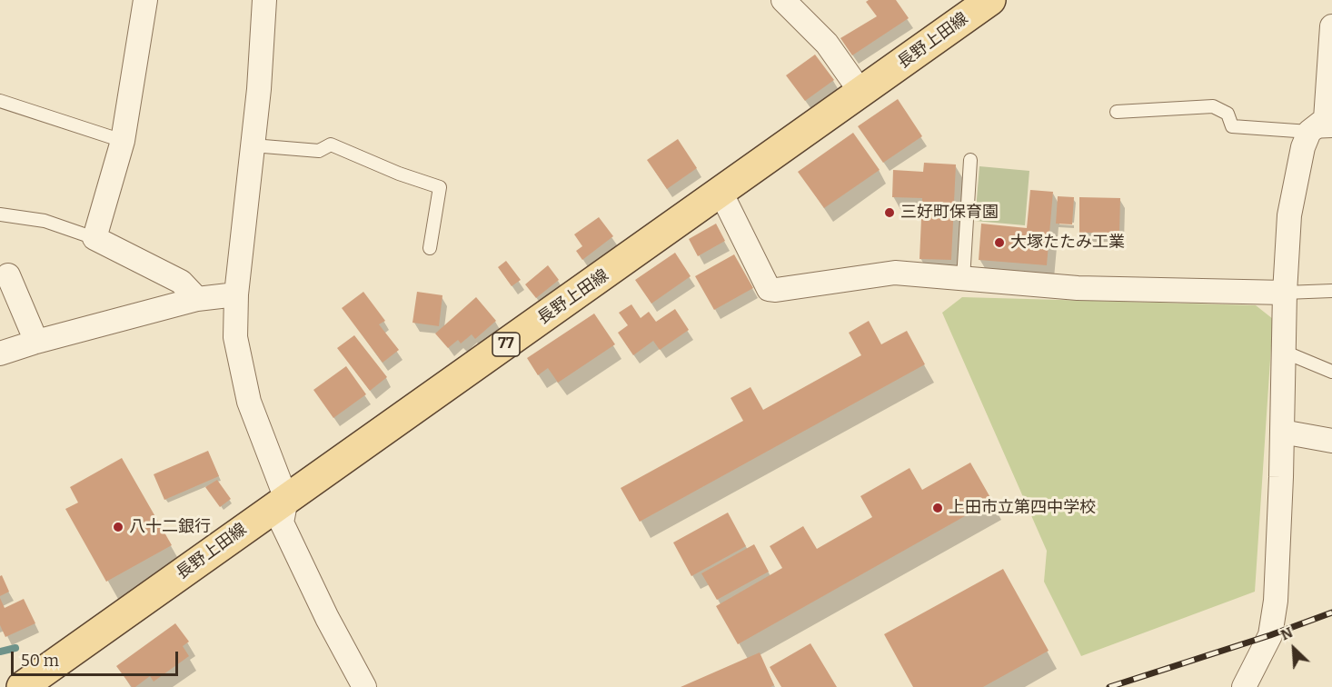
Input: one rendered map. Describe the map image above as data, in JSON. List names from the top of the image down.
{
  "streets": {
    "main road": ["長野上田線", "77"]
  },
  "places": [
    "三好町保育園",
    "大塚たたみ工業",
    "上田市立第四中学校",
    "八十二銀行"
  ],
  "scale_bar": "50 m",
  "north": "top left"
}
